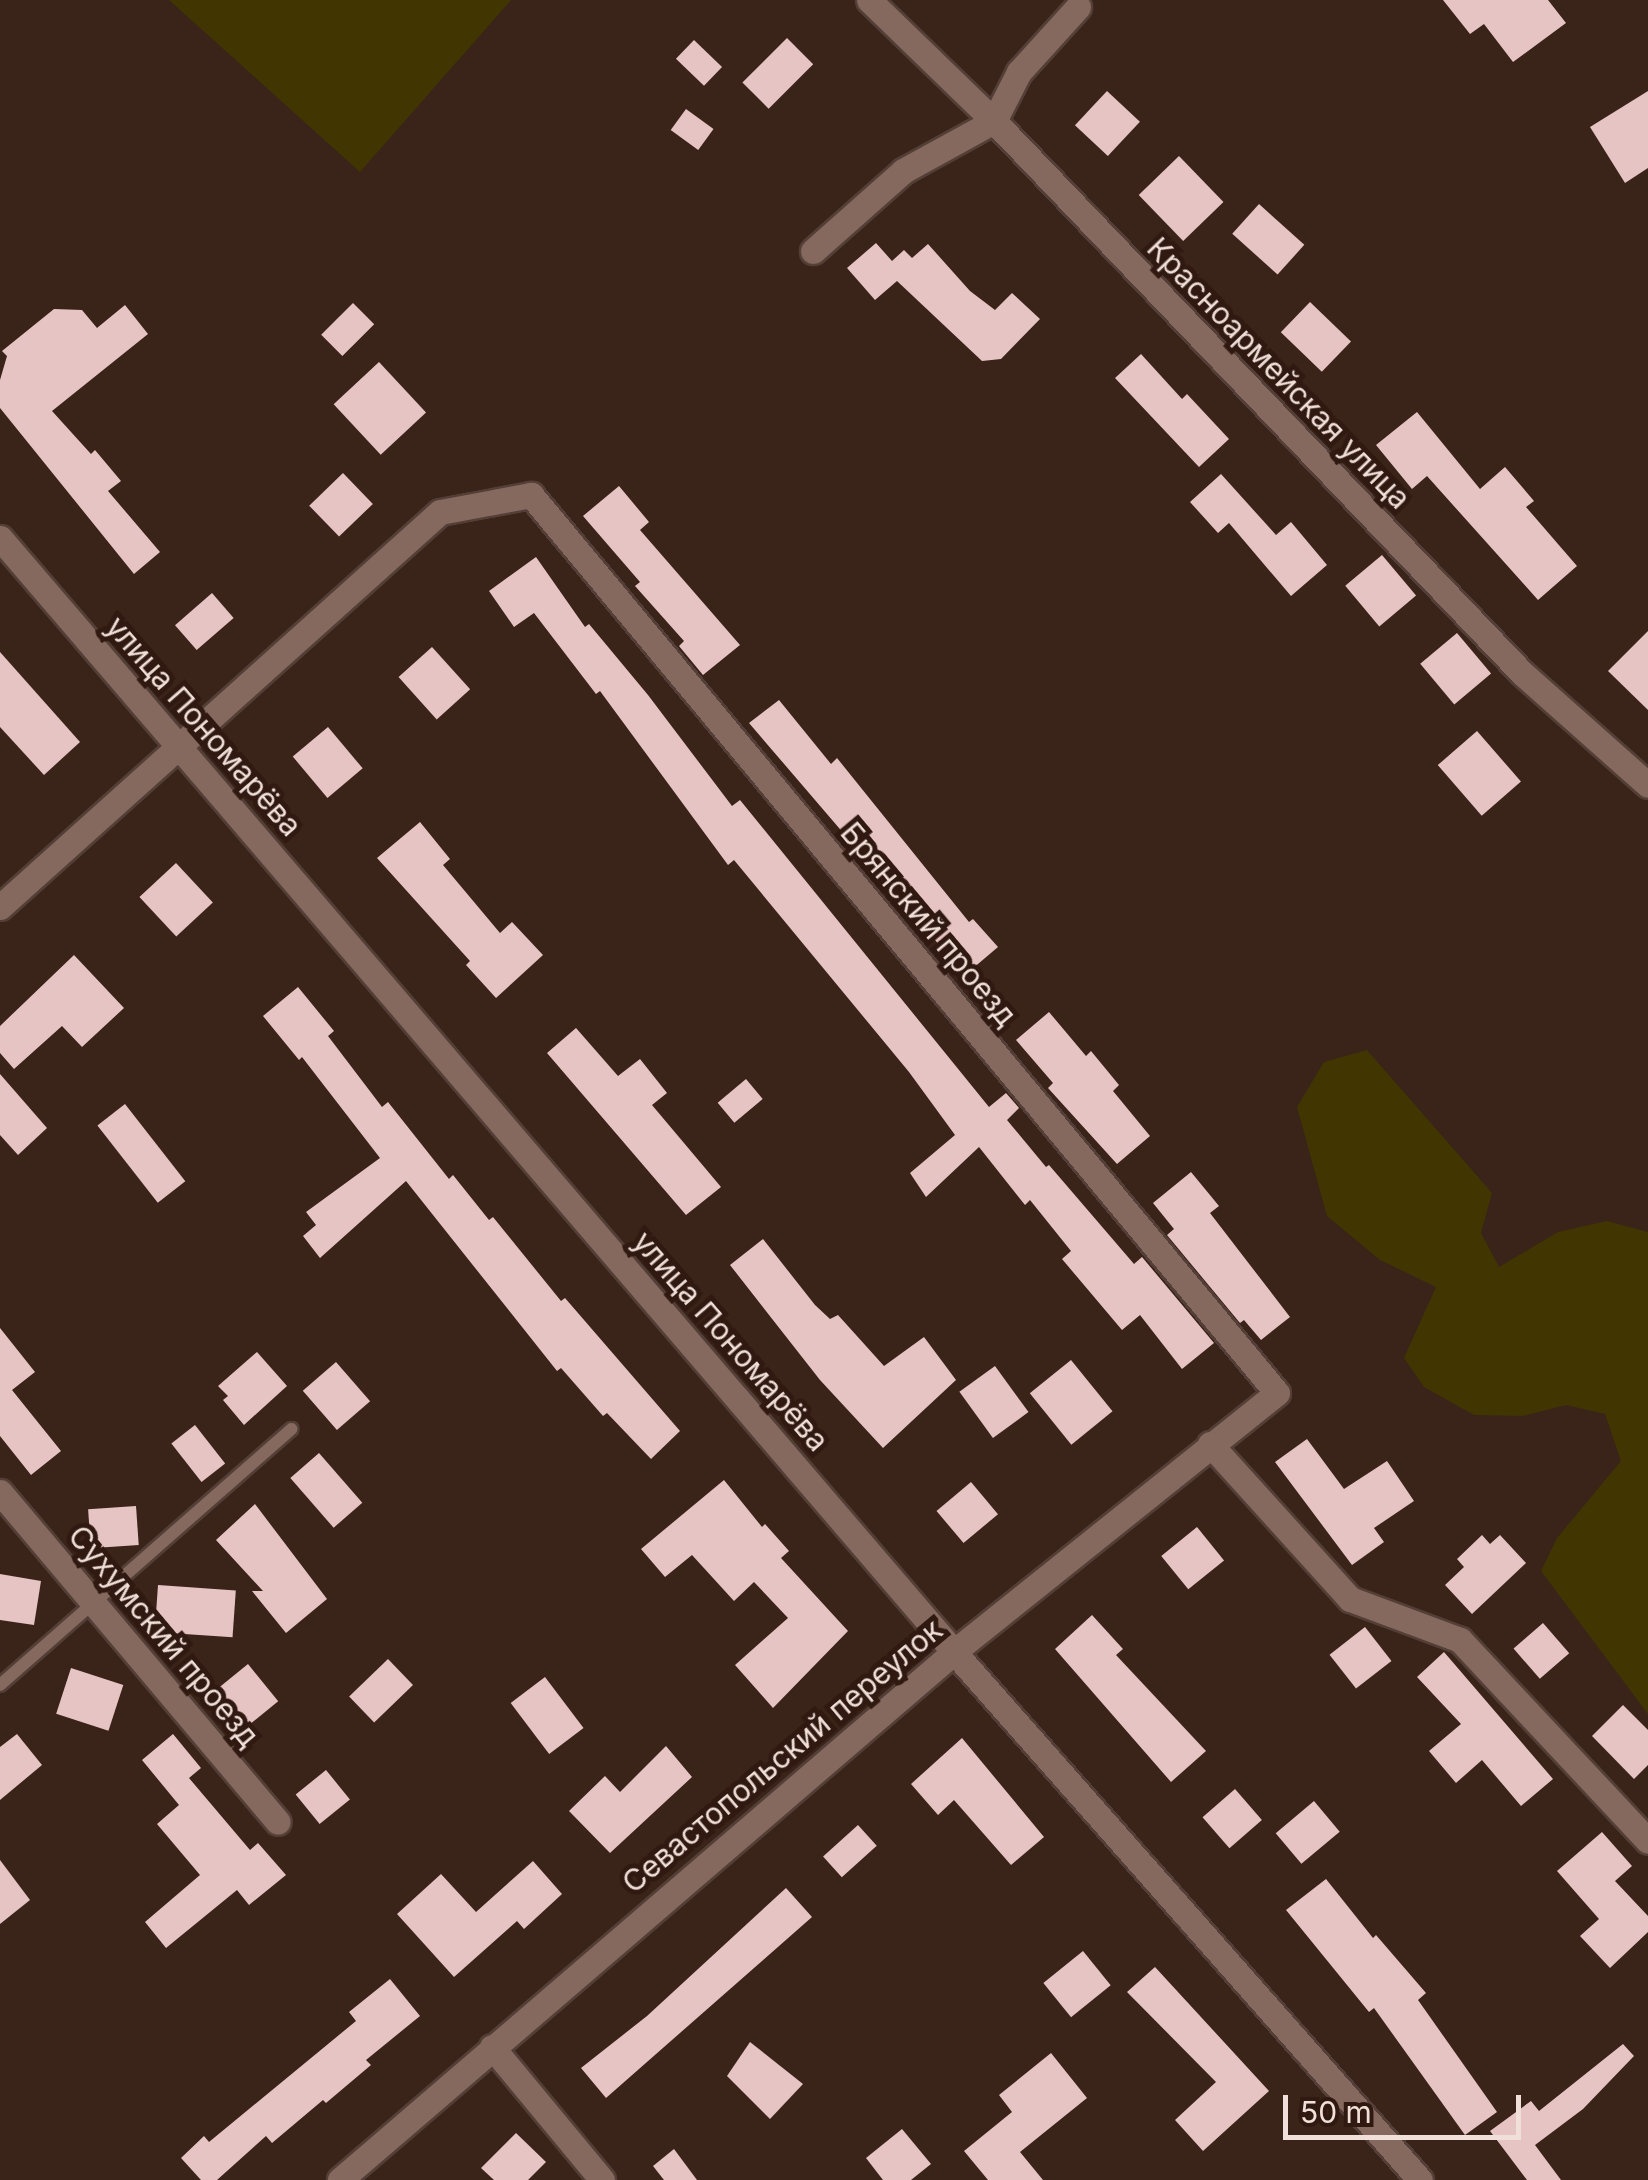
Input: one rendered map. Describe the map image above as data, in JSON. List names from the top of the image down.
{
  "streets": {
    "street": [
      "Красноармейская улица",
      "улица Пономарёва",
      "Брянский проезд",
      "Сухумский проезд",
      "Севастопольский переулок"
    ]
  },
  "crossings": [
    ["улица Пономарёва", "Брянский проезд"],
    ["улица Пономарёва", "Севастопольский переулок"],
    ["Брянский проезд", "Севастопольский переулок"]
  ],
  "scale_bar": "50 m"
}
